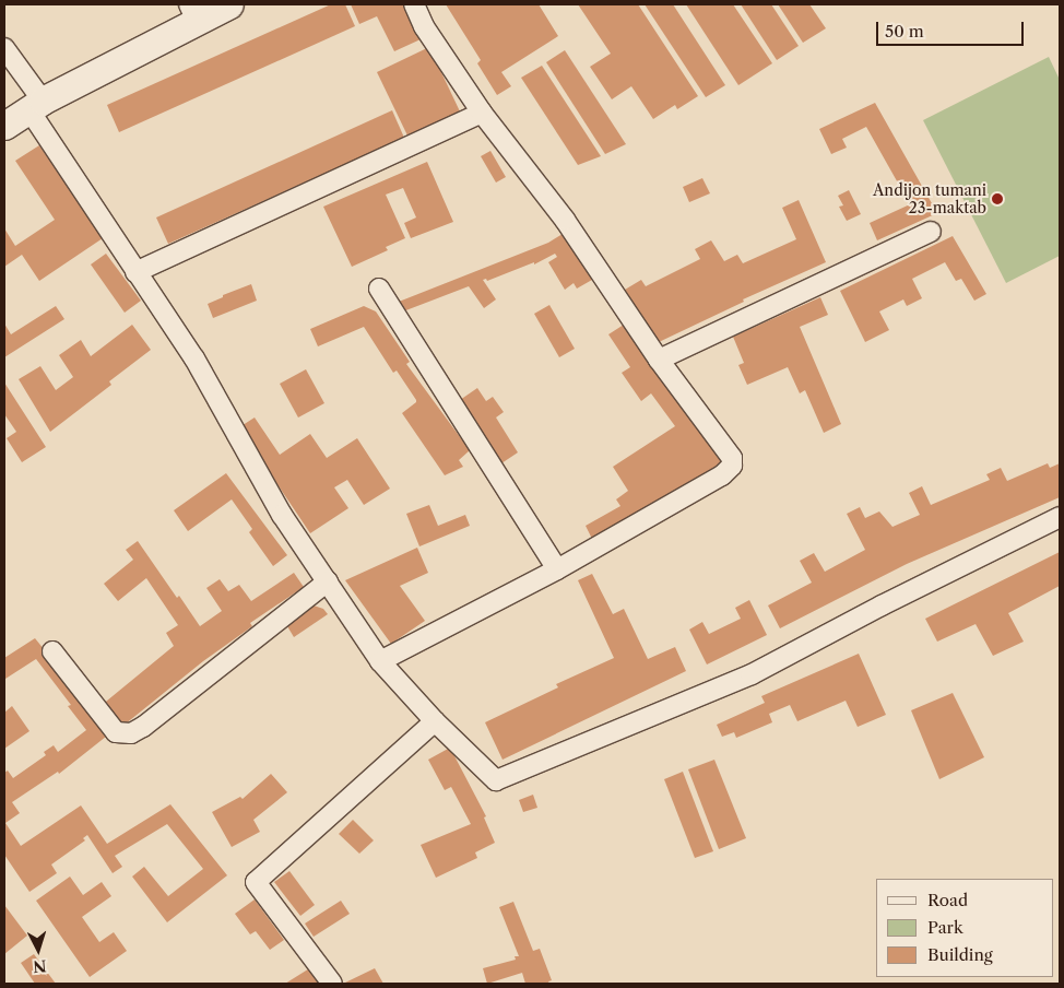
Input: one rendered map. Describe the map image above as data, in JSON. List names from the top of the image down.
{
  "places": ["Andijon tumani 23-maktab"],
  "legend": ["Road", "Park", "Building"],
  "scale_bar": "50 m",
  "north": "bottom"
}
